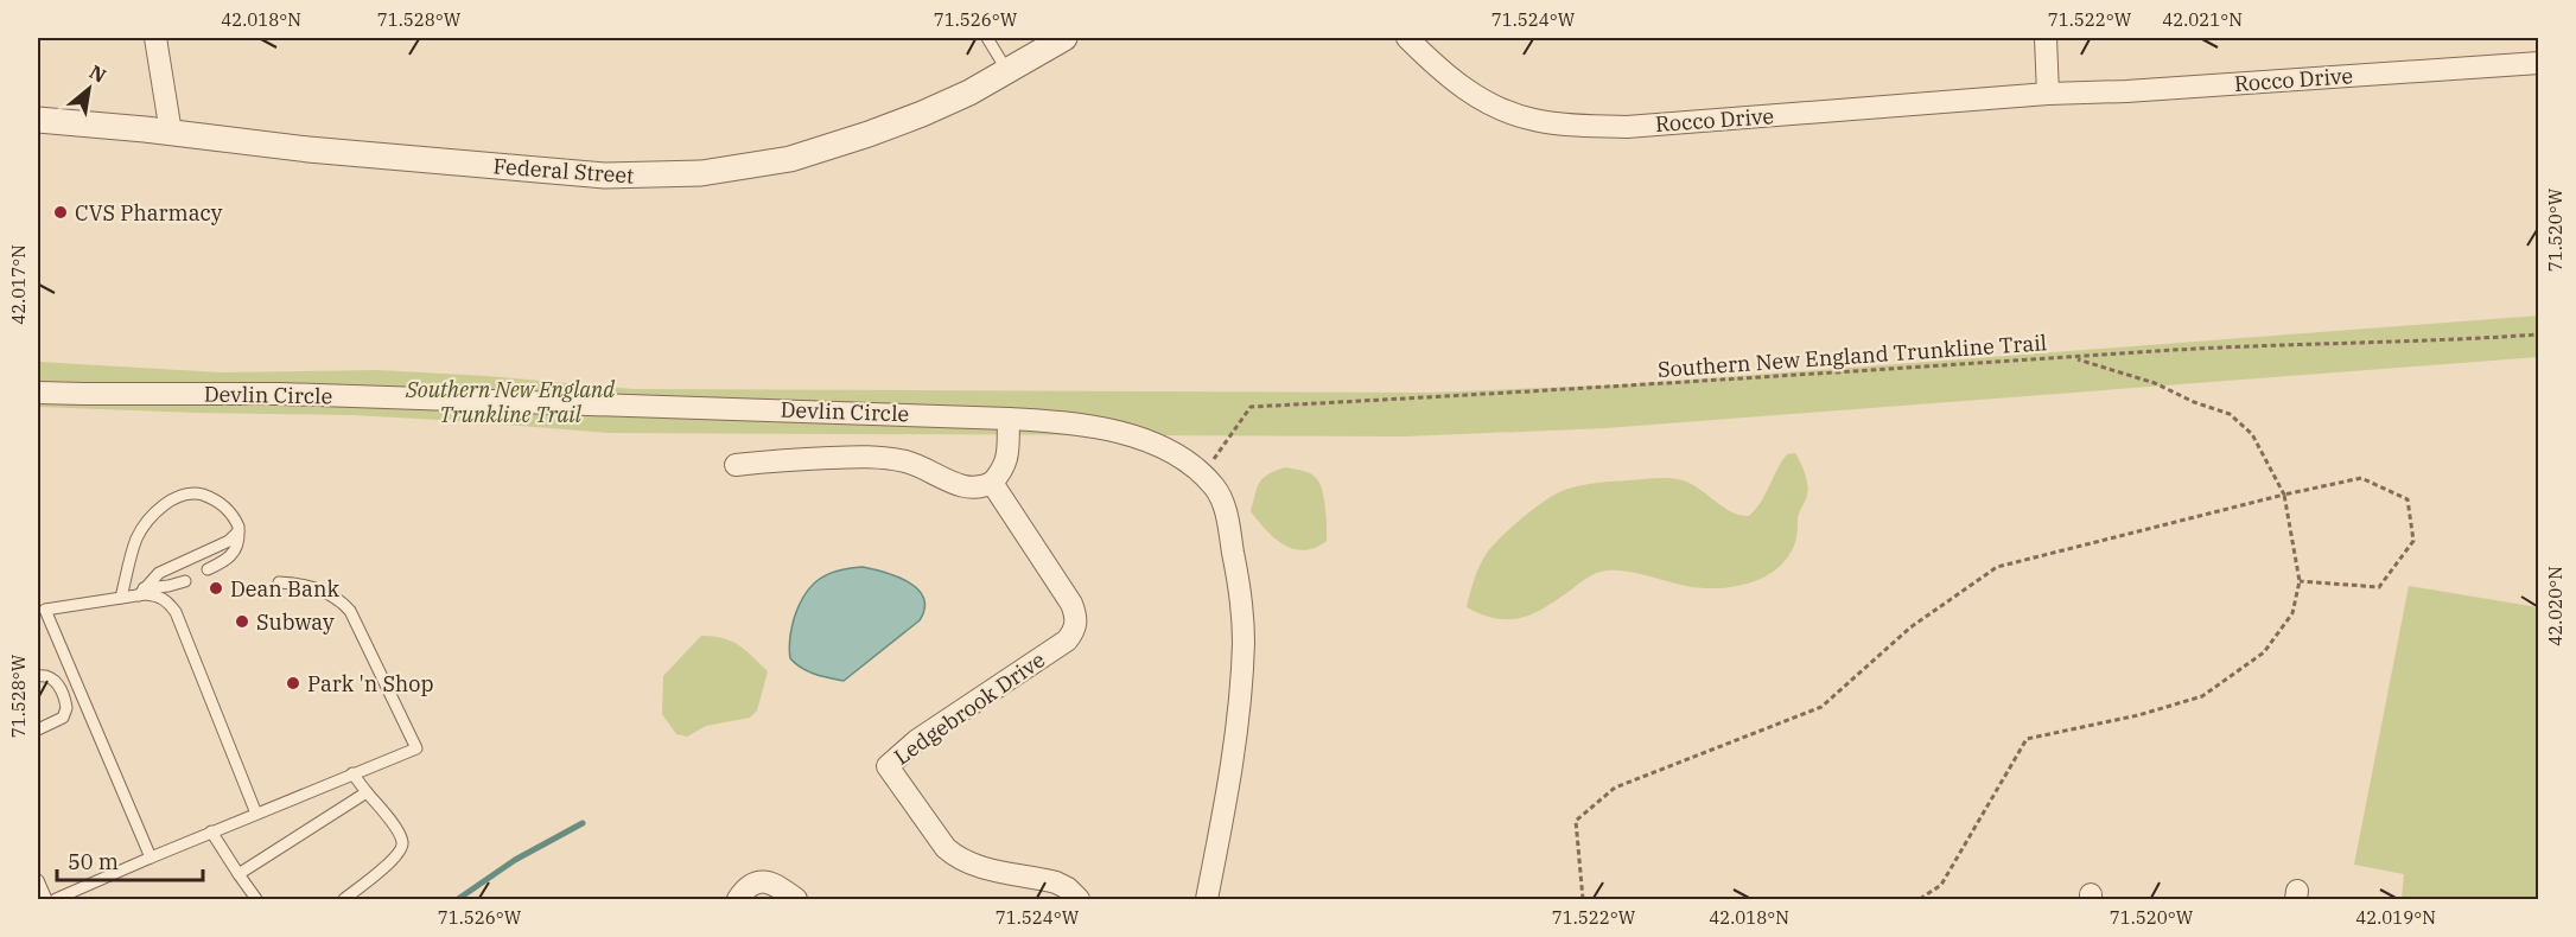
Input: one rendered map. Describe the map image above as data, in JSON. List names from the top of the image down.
{
  "streets": {
    "street": [
      "Rocco Drive",
      "Federal Street",
      "Devlin Circle",
      "Ledgebrook Drive"
    ],
    "path": ["Southern New England Trunkline Trail"]
  },
  "crossings": [
    ["Southern New England Trunkline Trail", "Devlin Circle"]
  ],
  "parks": ["Southern New England Trunkline Trail"],
  "places": [
    "CVS Pharmacy",
    "Dean Bank",
    "Subway",
    "Park 'n Shop"
  ],
  "scale_bar": "50 m",
  "north": "top right",
  "coordinates": [
    "42.018°N",
    "71.528°W",
    "71.526°W",
    "71.524°W",
    "71.522°W",
    "42.021°N",
    "71.520°W",
    "42.017°N",
    "42.020°N",
    "42.019°N"
  ]
}
